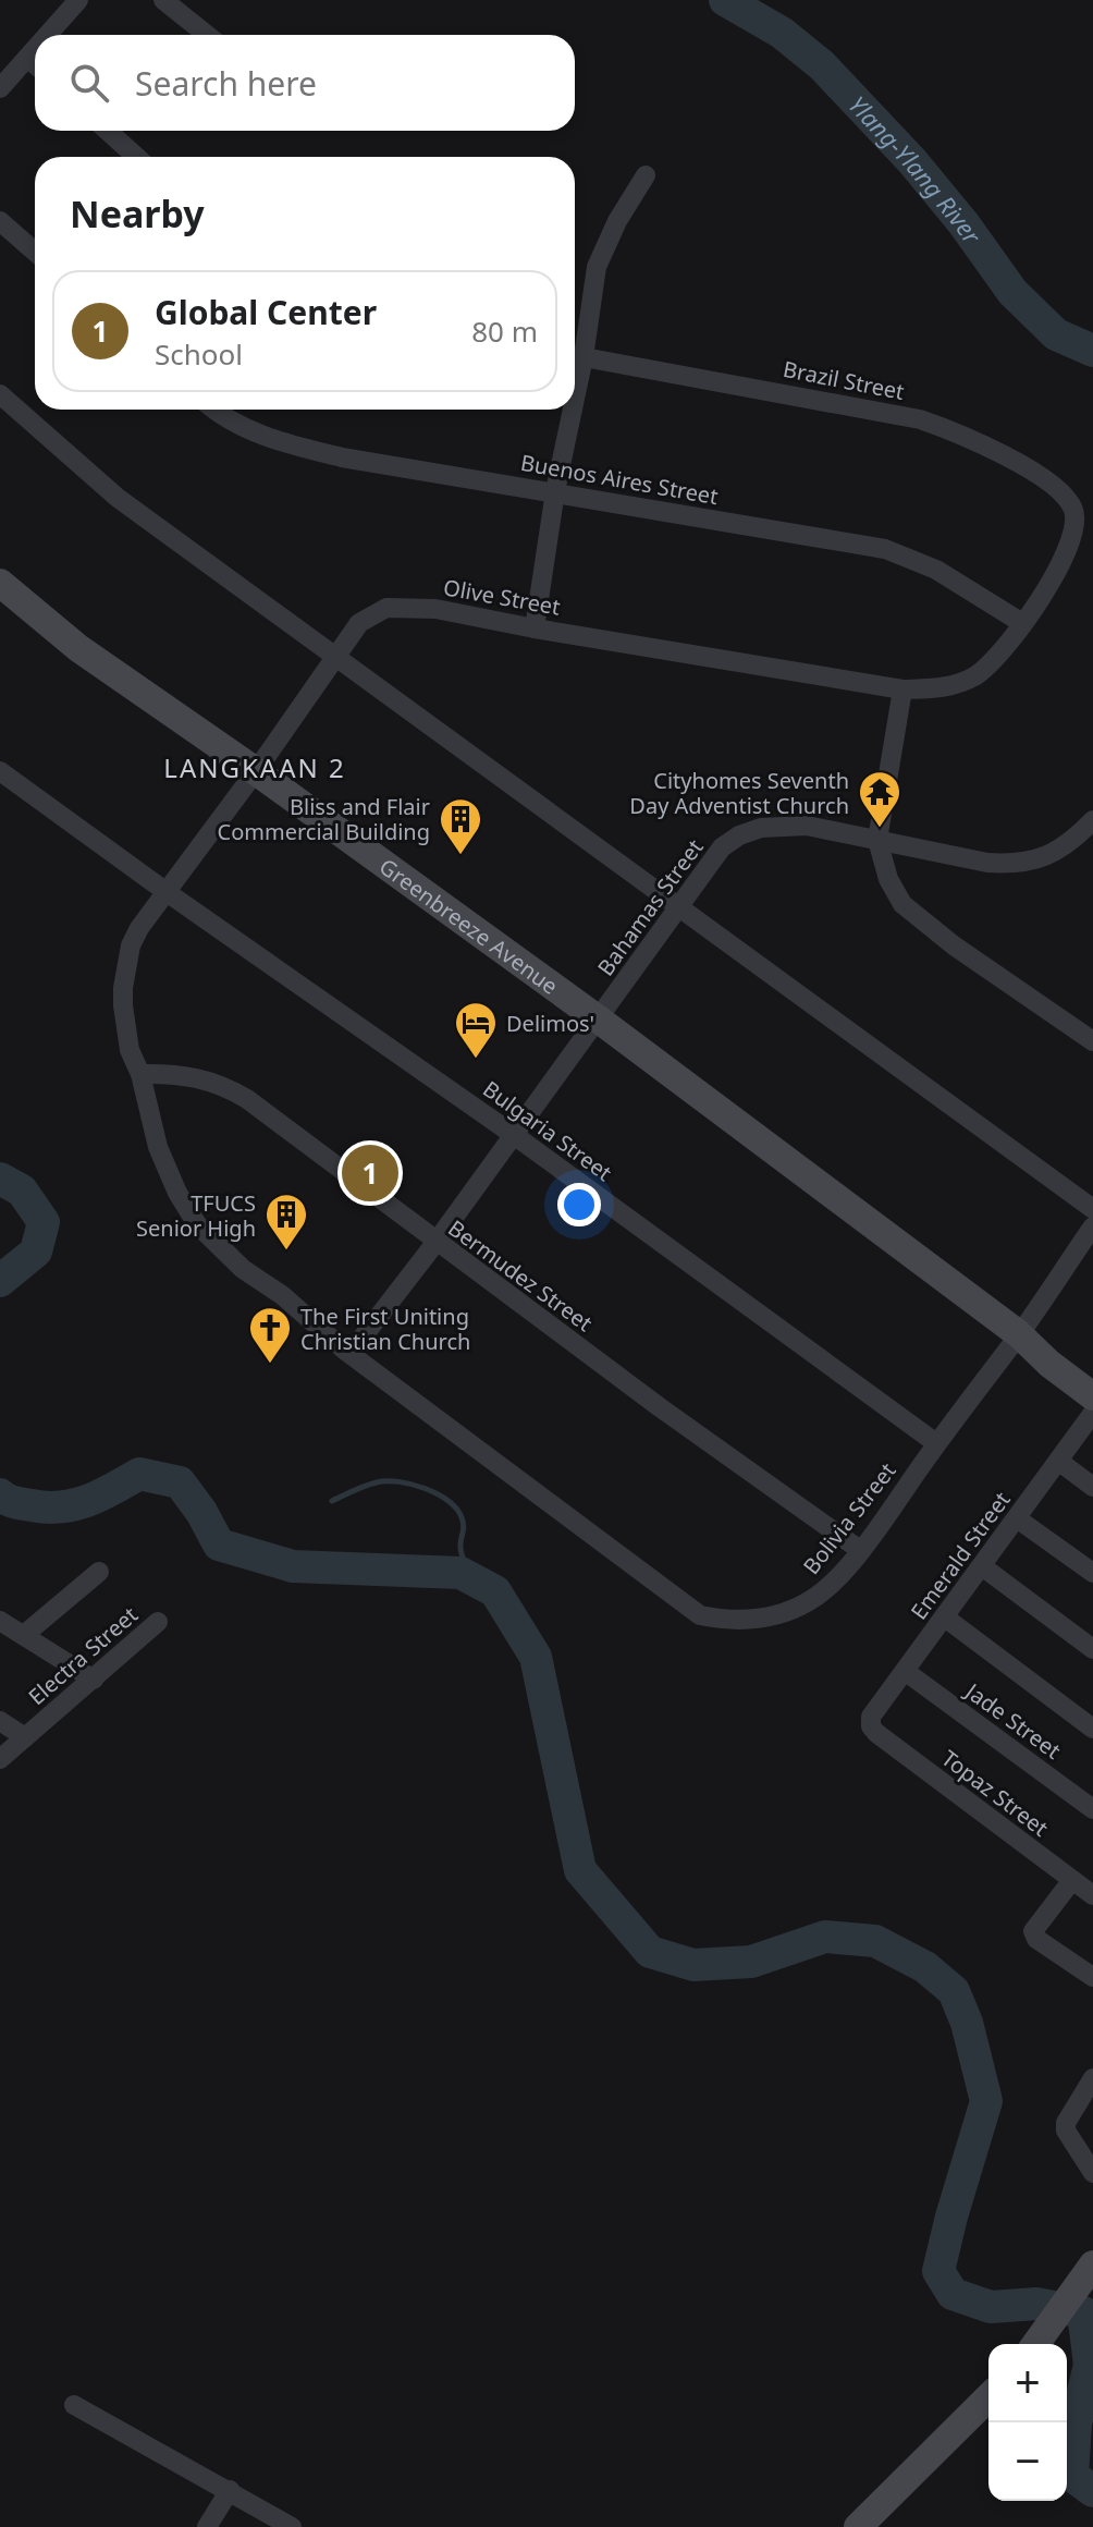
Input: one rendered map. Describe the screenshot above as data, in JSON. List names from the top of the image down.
{
  "streets": {
    "street": [
      "Brazil Street",
      "Buenos Aires Street",
      "Olive Street",
      "Bahamas Street",
      "Greenbreeze Avenue",
      "Bulgaria Street",
      "Bermudez Street",
      "Bolivia Street",
      "Emerald Street",
      "Electra Street",
      "Jade Street",
      "Topaz Street"
    ]
  },
  "crossings": [
    ["Brazil Street", "Olive Street"],
    ["Buenos Aires Street", "Olive Street"],
    ["Olive Street", "Greenbreeze Avenue"],
    ["Olive Street", "Bulgaria Street"],
    ["Olive Street", "Bermudez Street"],
    ["Olive Street", "Bolivia Street"],
    ["Bahamas Street", "Greenbreeze Avenue"],
    ["Bahamas Street", "Bulgaria Street"],
    ["Bahamas Street", "Bermudez Street"],
    ["Bahamas Street", "Bolivia Street"],
    ["Greenbreeze Avenue", "Bolivia Street"],
    ["Bulgaria Street", "Bolivia Street"],
    ["Bermudez Street", "Bolivia Street"],
    ["Emerald Street", "Jade Street"],
    ["Emerald Street", "Topaz Street"]
  ],
  "districts": ["LANGKAAN 2"],
  "water": ["Ylang-Ylang River"],
  "places": {
    "temple": ["Cityhomes Seventh Day Adventist Church"],
    "building": ["Bliss and Flair Commercial Building", "TFUCS Senior High"],
    "hotel": ["Delimos'"],
    "church": ["The First Uniting Christian Church"]
  },
  "page": {
    "search": "Search here",
    "heading": "Nearby",
    "list": [
      {
        "mark": "1",
        "name": "Global Center",
        "note": "School",
        "value": "80 m"
      }
    ],
    "pins": "1",
    "map_buttons": ["+", "−"]
  }
}
